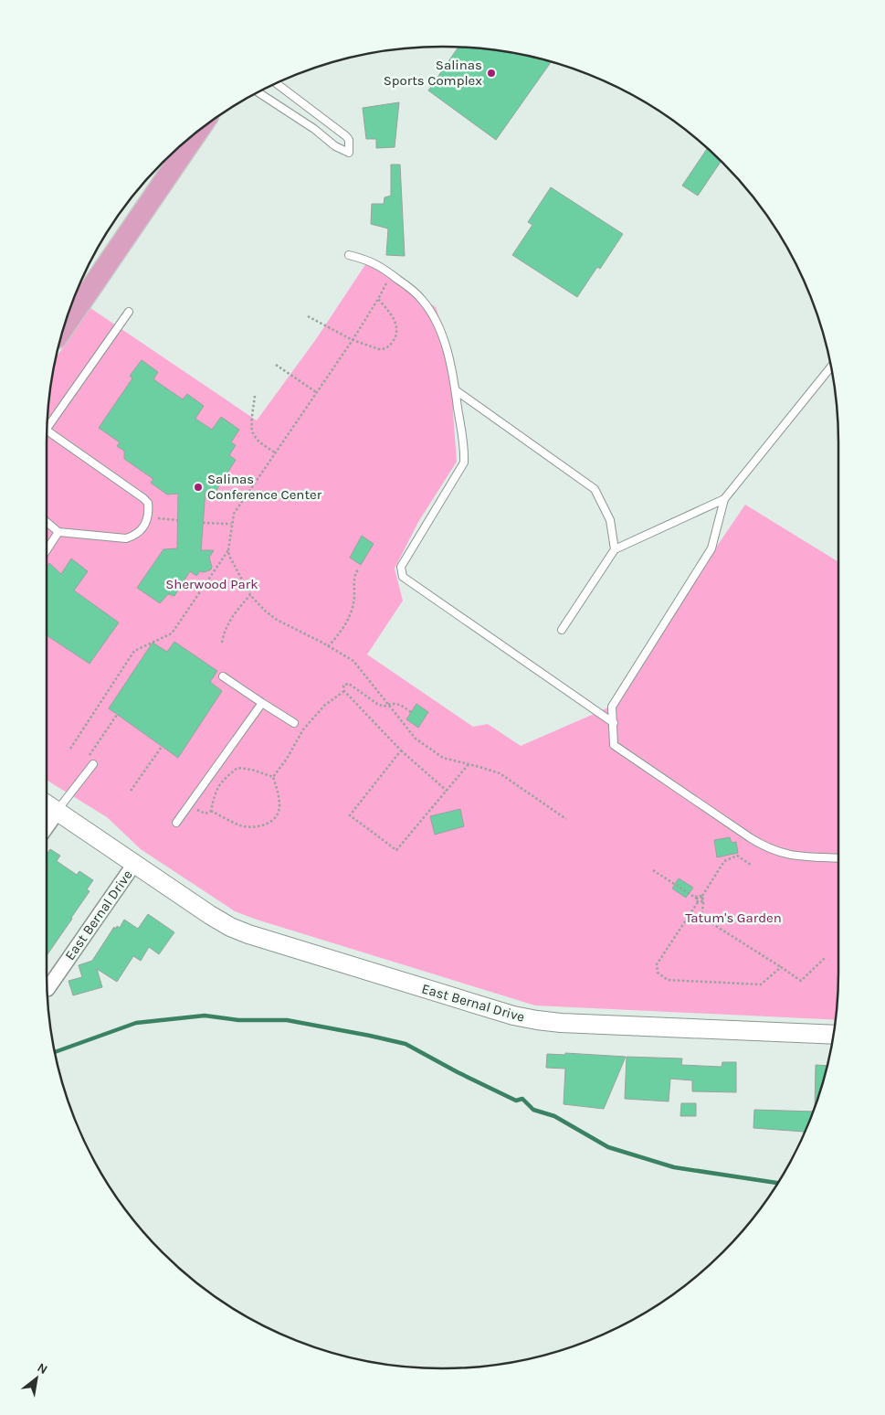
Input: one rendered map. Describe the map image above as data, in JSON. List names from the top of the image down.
{
  "streets": {
    "main road": ["East Bernal Drive"]
  },
  "parks": ["Sherwood Park", "Tatum's Garden"],
  "places": ["Salinas Sports Complex", "Salinas Conference Center"],
  "north": "top right"
}
